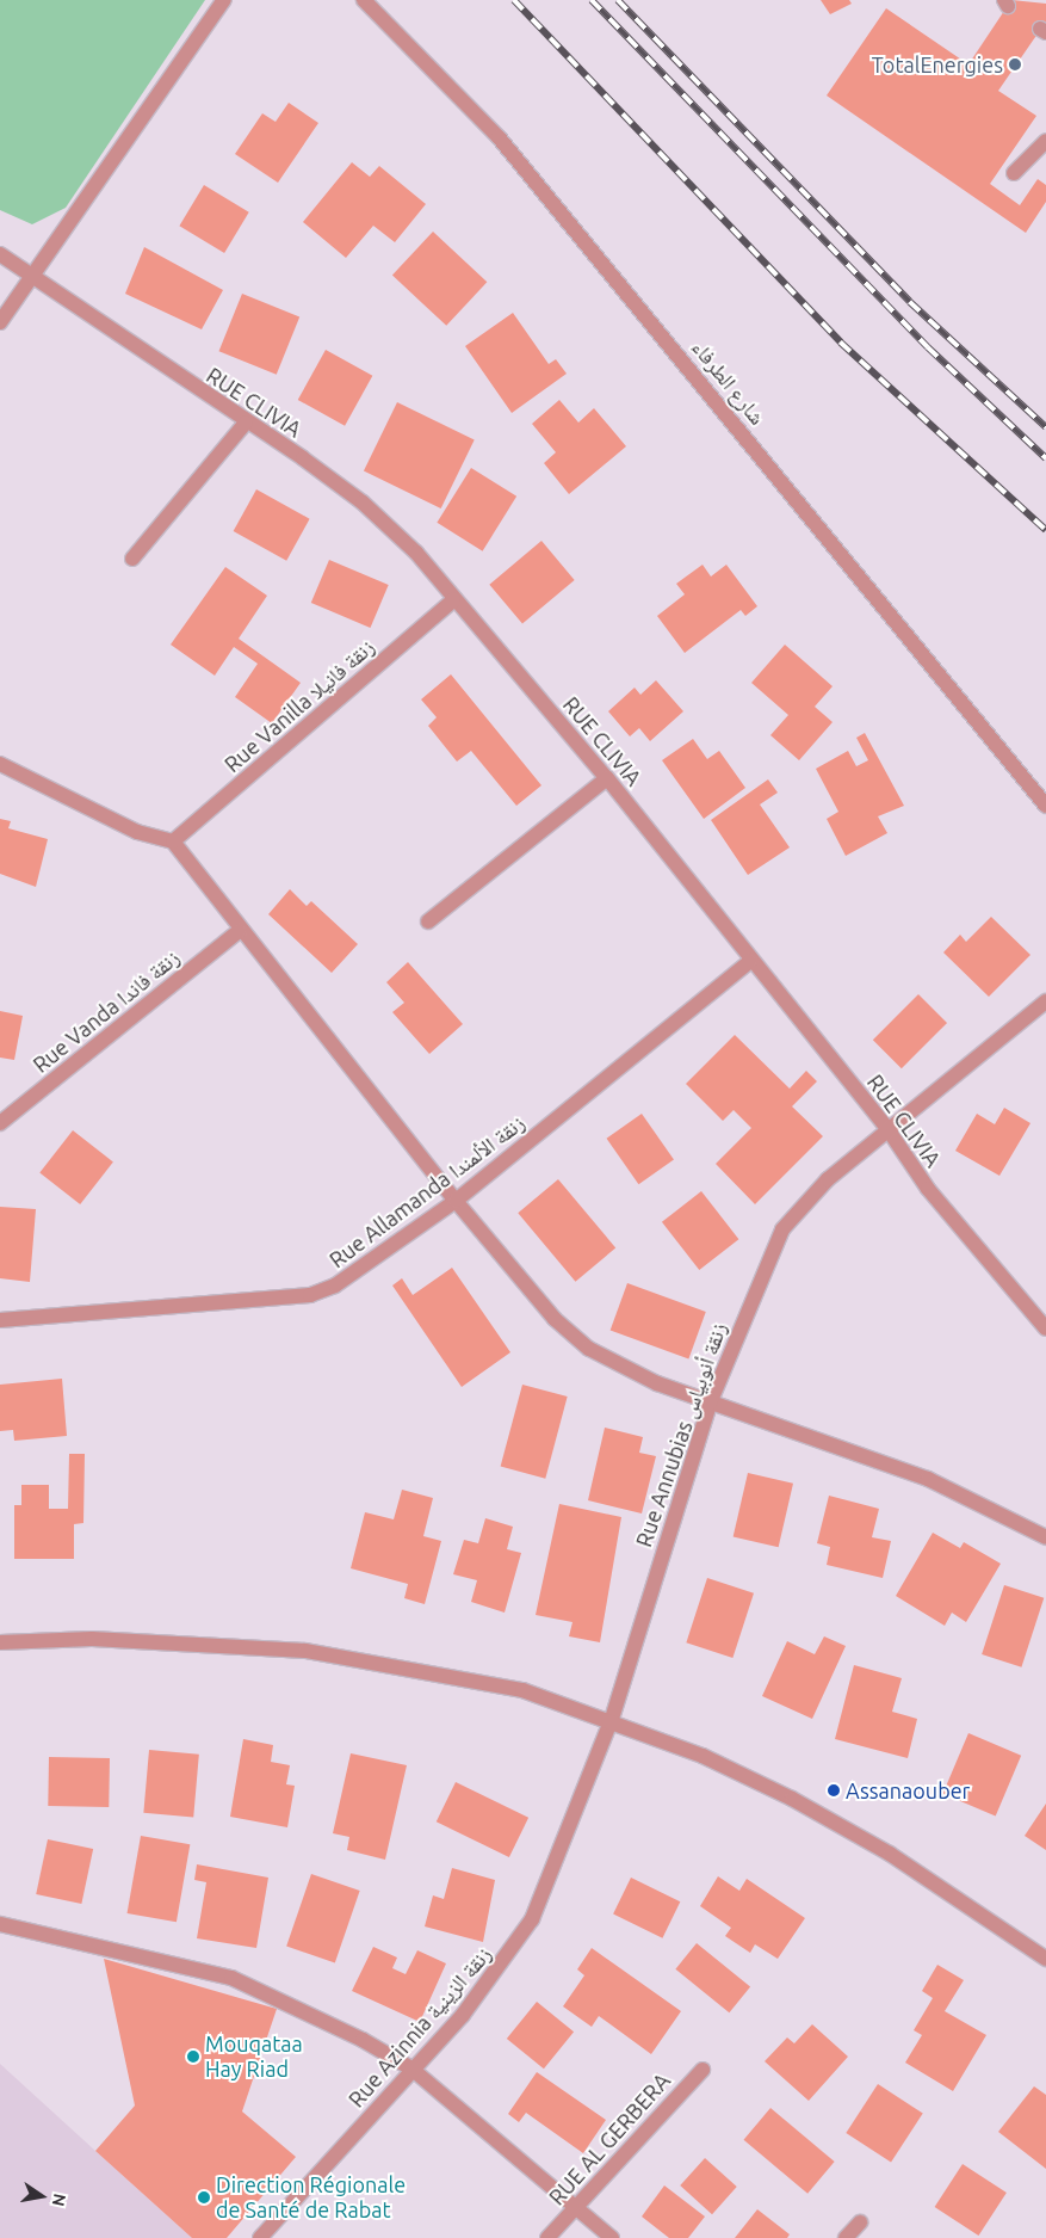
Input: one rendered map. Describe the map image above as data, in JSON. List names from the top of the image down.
{
  "streets": {
    "street": [
      "شارع الطرفاء",
      "RUE CLIVIA",
      "Rue Vanilla زنقة فانيلا",
      "Rue Vanda زنقة فاندا",
      "Rue Allamanda زنقة الألمندا",
      "Rue Annubias زنقة أنوبياس",
      "Rue Azinnia زنقة الزينية",
      "RUE AL GERBERA"
    ]
  },
  "crossings": [
    ["RUE CLIVIA", "Rue Vanilla زنقة فانيلا"],
    ["RUE CLIVIA", "Rue Allamanda زنقة الألمندا"],
    ["RUE CLIVIA", "Rue Annubias زنقة أنوبياس"],
    ["Rue Annubias زنقة أنوبياس", "Rue Azinnia زنقة الزينية"]
  ],
  "places": [
    "TotalEnergies",
    "Assanaouber",
    "Mouqataa Hay Riad",
    "Direction Régionale de Santé de Rabat"
  ],
  "north": "right"
}
